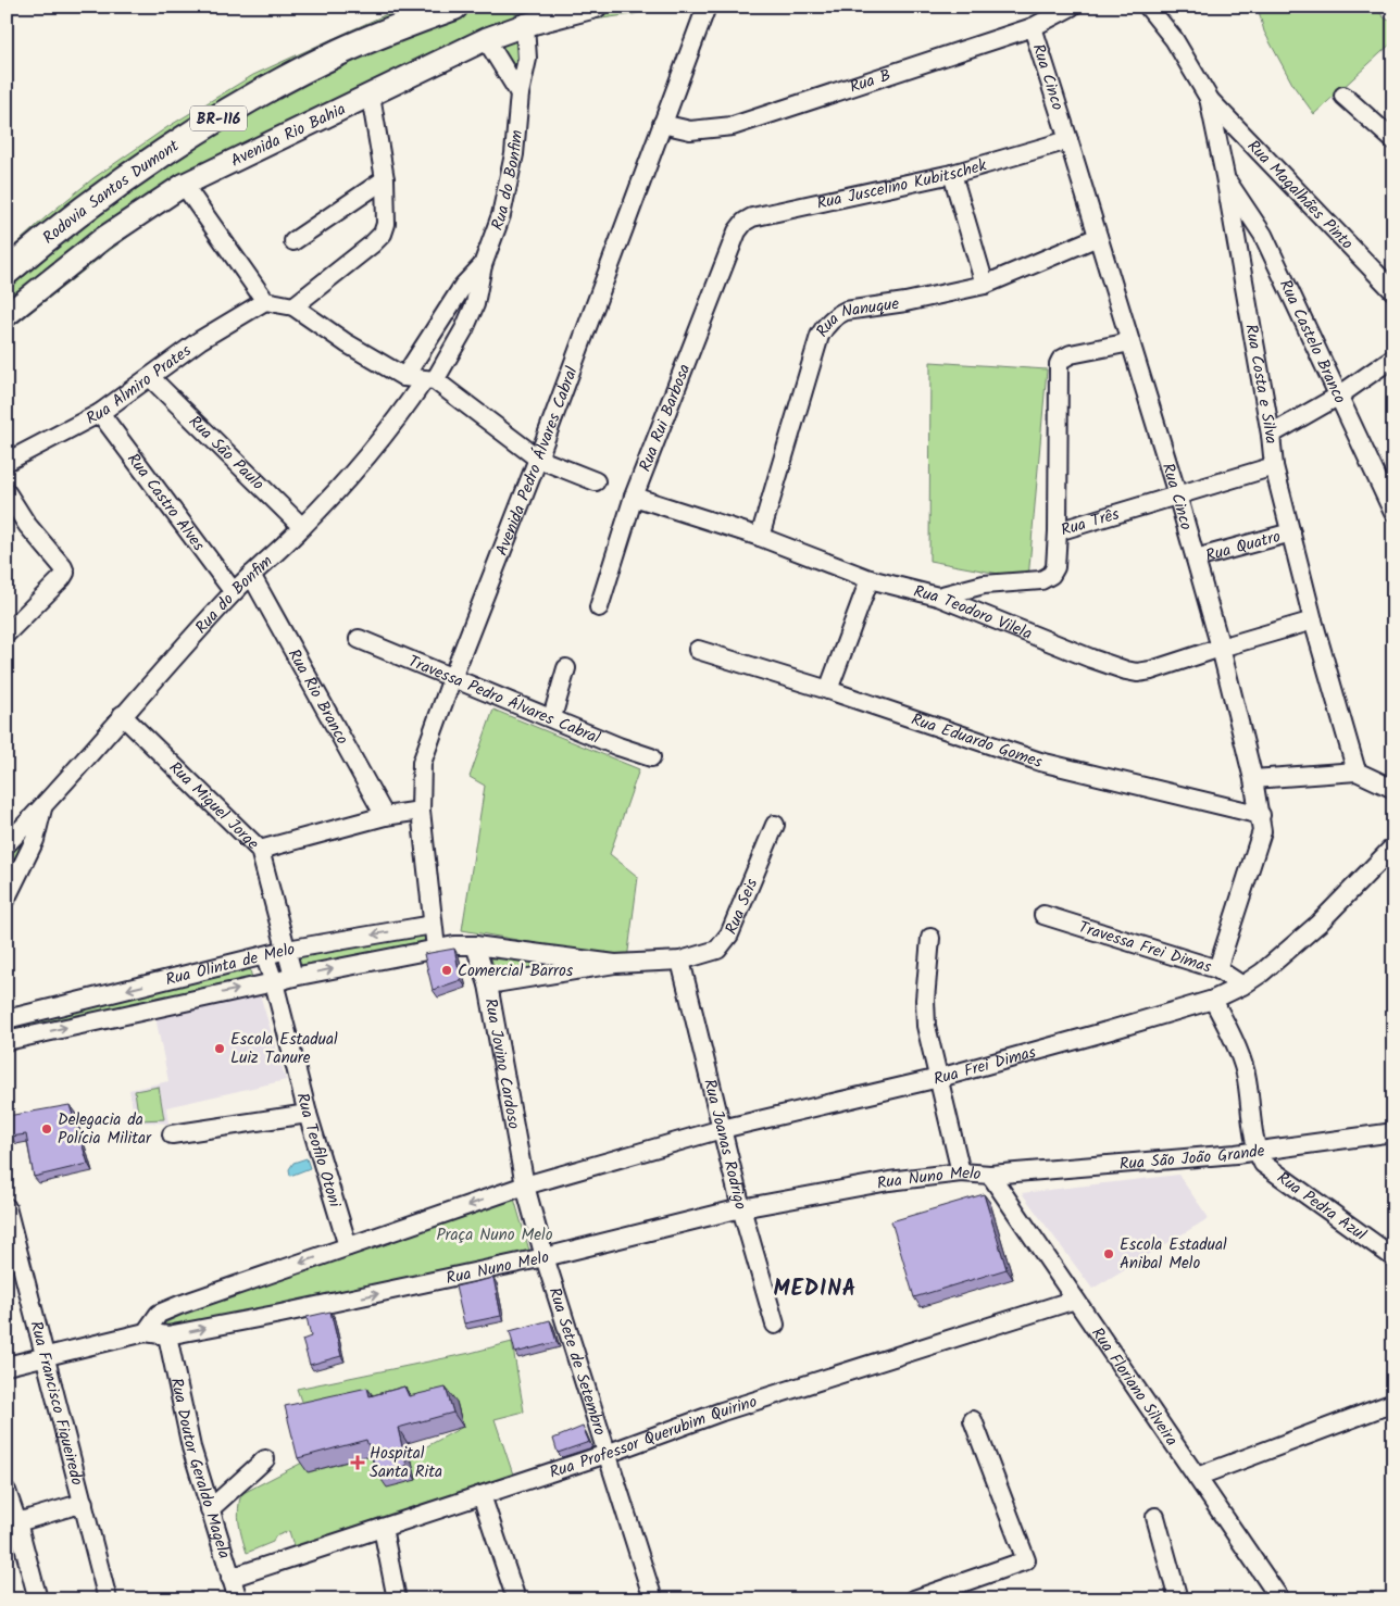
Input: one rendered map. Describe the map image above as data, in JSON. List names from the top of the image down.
{
  "streets": {
    "highway": ["BR-116", "Rodovia Santos Dumont"],
    "main road": ["Avenida Rio Bahia"],
    "street": [
      "Rua Cinco",
      "Rua B",
      "Rua do Bonfim",
      "Rua Juscelino Kubitschek",
      "Rua Magalhães Pinto",
      "Rua Nanuque",
      "Rua Castelo Branco",
      "Rua Almiro Prates",
      "Rua Costa e Silva",
      "Rua Rui Barbosa",
      "Rua São Paulo",
      "Avenida Pedro Álvares Cabral",
      "Rua Castro Alves",
      "Rua Três",
      "Rua Quatro",
      "Rua Teodoro Vilela",
      "Rua Rio Branco",
      "Travessa Pedro Álvares Cabral",
      "Rua Eduardo Gomes",
      "Rua Miguel Jorge",
      "Rua Seis",
      "Travessa Frei Dimas",
      "Rua Olinta de Melo",
      "Rua Jovino Cardoso",
      "Rua Frei Dimas",
      "Rua Joanas Rodrigo",
      "Rua Teofilo Otoni",
      "Rua São João Grande",
      "Rua Nuno Melo",
      "Rua Pedra Azul",
      "Rua Sete de Setembro",
      "Rua Floriano Silveira",
      "Rua Francisco Figueiredo",
      "Rua Professor Querubim Quirino",
      "Rua Doutor Geraldo Magela"
    ]
  },
  "crossings": [
    ["Rua Cinco", "Rua B"],
    ["Rua Cinco", "Rua Juscelino Kubitschek"],
    ["Rua Cinco", "Rua Nanuque"],
    ["Rua Cinco", "Rua Três"],
    ["Rua Cinco", "Rua Quatro"],
    ["Rua Cinco", "Rua Teodoro Vilela"],
    ["Rua Cinco", "Rua Eduardo Gomes"],
    ["Rua Cinco", "Travessa Frei Dimas"],
    ["Rua B", "Avenida Pedro Álvares Cabral"],
    ["Avenida Rio Bahia", "Rua do Bonfim"],
    ["Rua do Bonfim", "Rua São Paulo"],
    ["Rua do Bonfim", "Rua Castro Alves"],
    ["Rua do Bonfim", "Rua Rio Branco"],
    ["Rua do Bonfim", "Rua Miguel Jorge"],
    ["Rua Juscelino Kubitschek", "Rua Rui Barbosa"],
    ["Rua Magalhães Pinto", "Rua Costa e Silva"],
    ["Rua Nanuque", "Rua Teodoro Vilela"],
    ["Rua Castelo Branco", "Rua Costa e Silva"],
    ["Rua Almiro Prates", "Rua São Paulo"],
    ["Rua Almiro Prates", "Rua Castro Alves"],
    ["Rua Costa e Silva", "Rua Três"],
    ["Rua Costa e Silva", "Rua Quatro"],
    ["Rua Costa e Silva", "Rua Teodoro Vilela"],
    ["Rua Rui Barbosa", "Rua Teodoro Vilela"],
    ["Avenida Pedro Álvares Cabral", "Travessa Pedro Álvares Cabral"],
    ["Avenida Pedro Álvares Cabral", "Rua Olinta de Melo"],
    ["Rua Três", "Rua Teodoro Vilela"],
    ["Rua Miguel Jorge", "Rua Olinta de Melo"],
    ["Rua Seis", "Rua Olinta de Melo"],
    ["Rua Seis", "Rua Joanas Rodrigo"],
    ["Travessa Frei Dimas", "Rua Frei Dimas"],
    ["Rua Olinta de Melo", "Rua Jovino Cardoso"],
    ["Rua Olinta de Melo", "Rua Joanas Rodrigo"],
    ["Rua Olinta de Melo", "Rua Teofilo Otoni"],
    ["Rua Jovino Cardoso", "Rua Frei Dimas"],
    ["Rua Jovino Cardoso", "Rua Sete de Setembro"],
    ["Rua Frei Dimas", "Rua Joanas Rodrigo"],
    ["Rua Frei Dimas", "Rua Sete de Setembro"],
    ["Rua Joanas Rodrigo", "Rua Nuno Melo"],
    ["Rua São João Grande", "Rua Nuno Melo"],
    ["Rua São João Grande", "Rua Pedra Azul"],
    ["Rua São João Grande", "Rua Floriano Silveira"],
    ["Rua Nuno Melo", "Rua Sete de Setembro"],
    ["Rua Nuno Melo", "Rua Floriano Silveira"],
    ["Rua Nuno Melo", "Rua Francisco Figueiredo"],
    ["Rua Nuno Melo", "Rua Doutor Geraldo Magela"],
    ["Rua Sete de Setembro", "Rua Professor Querubim Quirino"],
    ["Rua Floriano Silveira", "Rua Professor Querubim Quirino"],
    ["Rua Professor Querubim Quirino", "Rua Doutor Geraldo Magela"]
  ],
  "districts": ["MEDINA"],
  "parks": ["Praça Nuno Melo"],
  "places": {
    "other": [
      "Comercial Barros",
      "Escola Estadual Luiz Tanure",
      "Delegacia da Polícia Militar",
      "Escola Estadual Anibal Melo"
    ],
    "health": ["Hospital Santa Rita"]
  }
}
